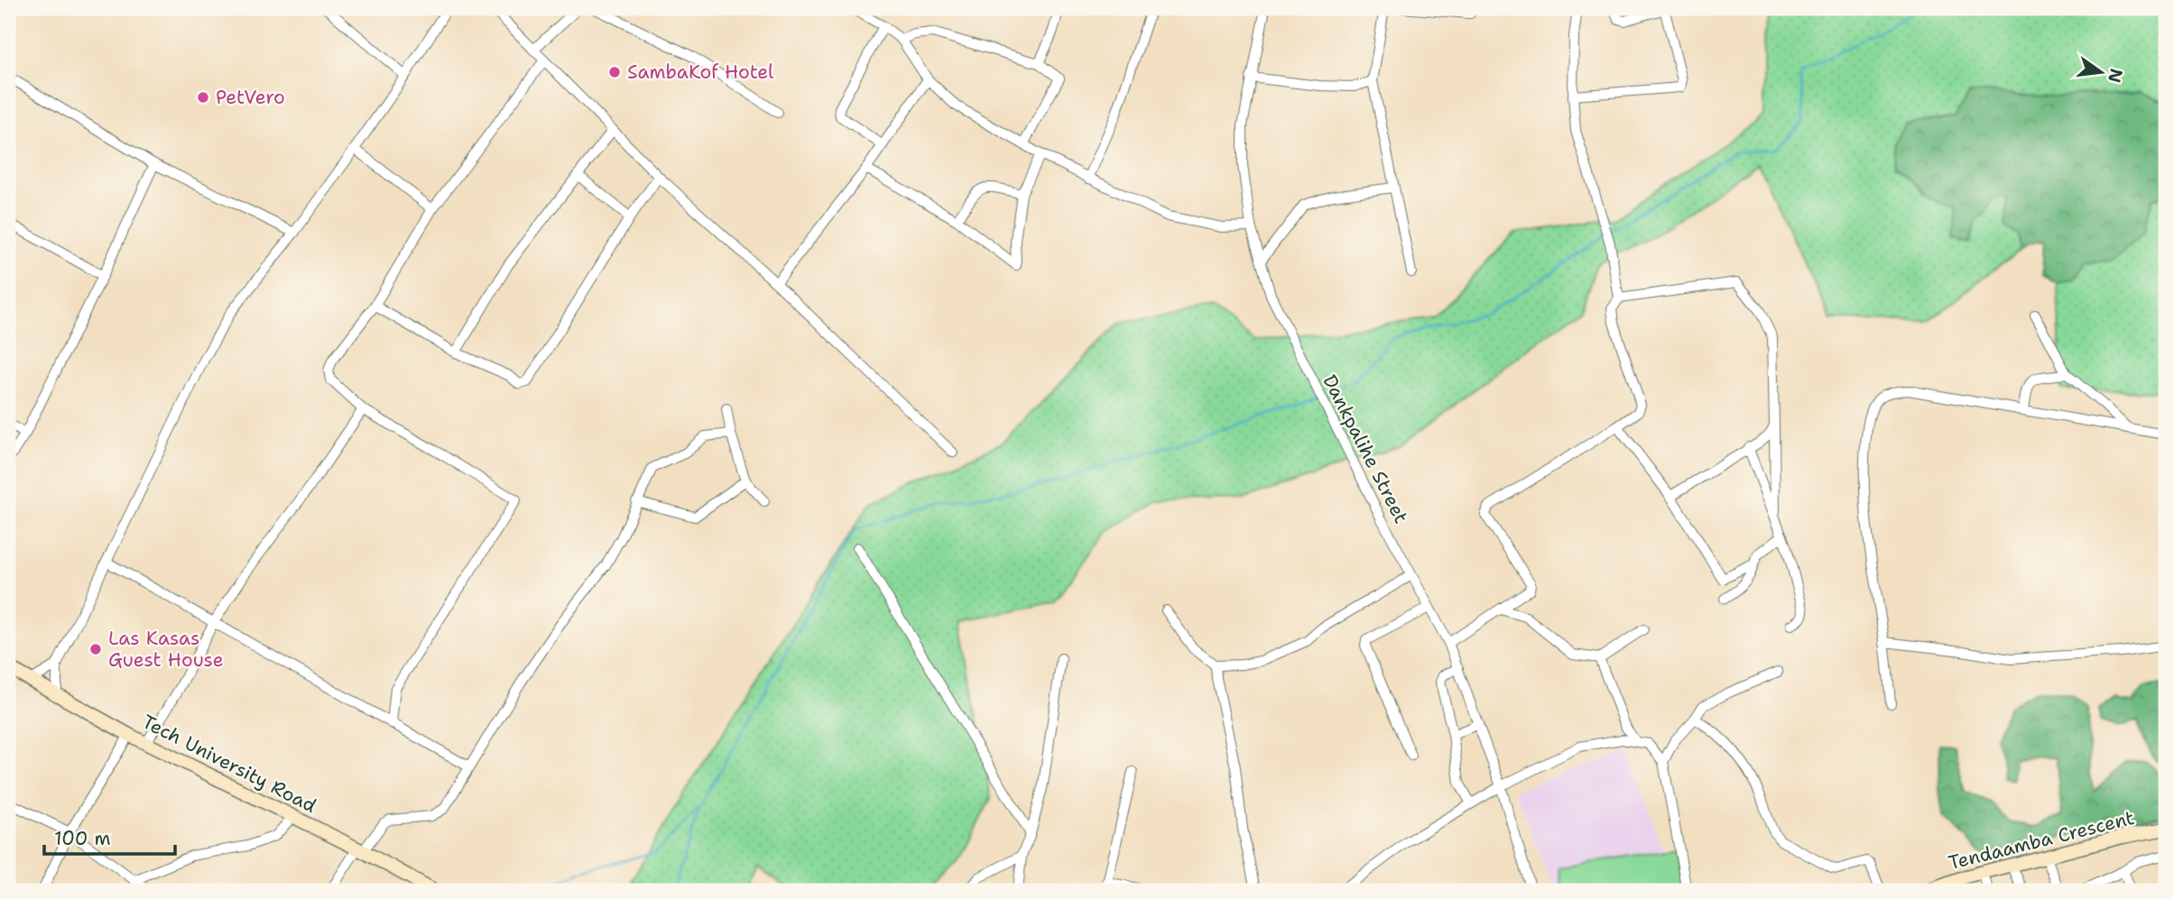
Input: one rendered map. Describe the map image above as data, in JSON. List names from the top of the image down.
{
  "streets": {
    "street": ["Dankpalihe Street", "Tech University Road", "Tendaamba Crescent"]
  },
  "places": ["SambaKof Hotel", "PetVero", "Las Kasas Guest House"],
  "scale_bar": "100 m",
  "north": "right"
}
